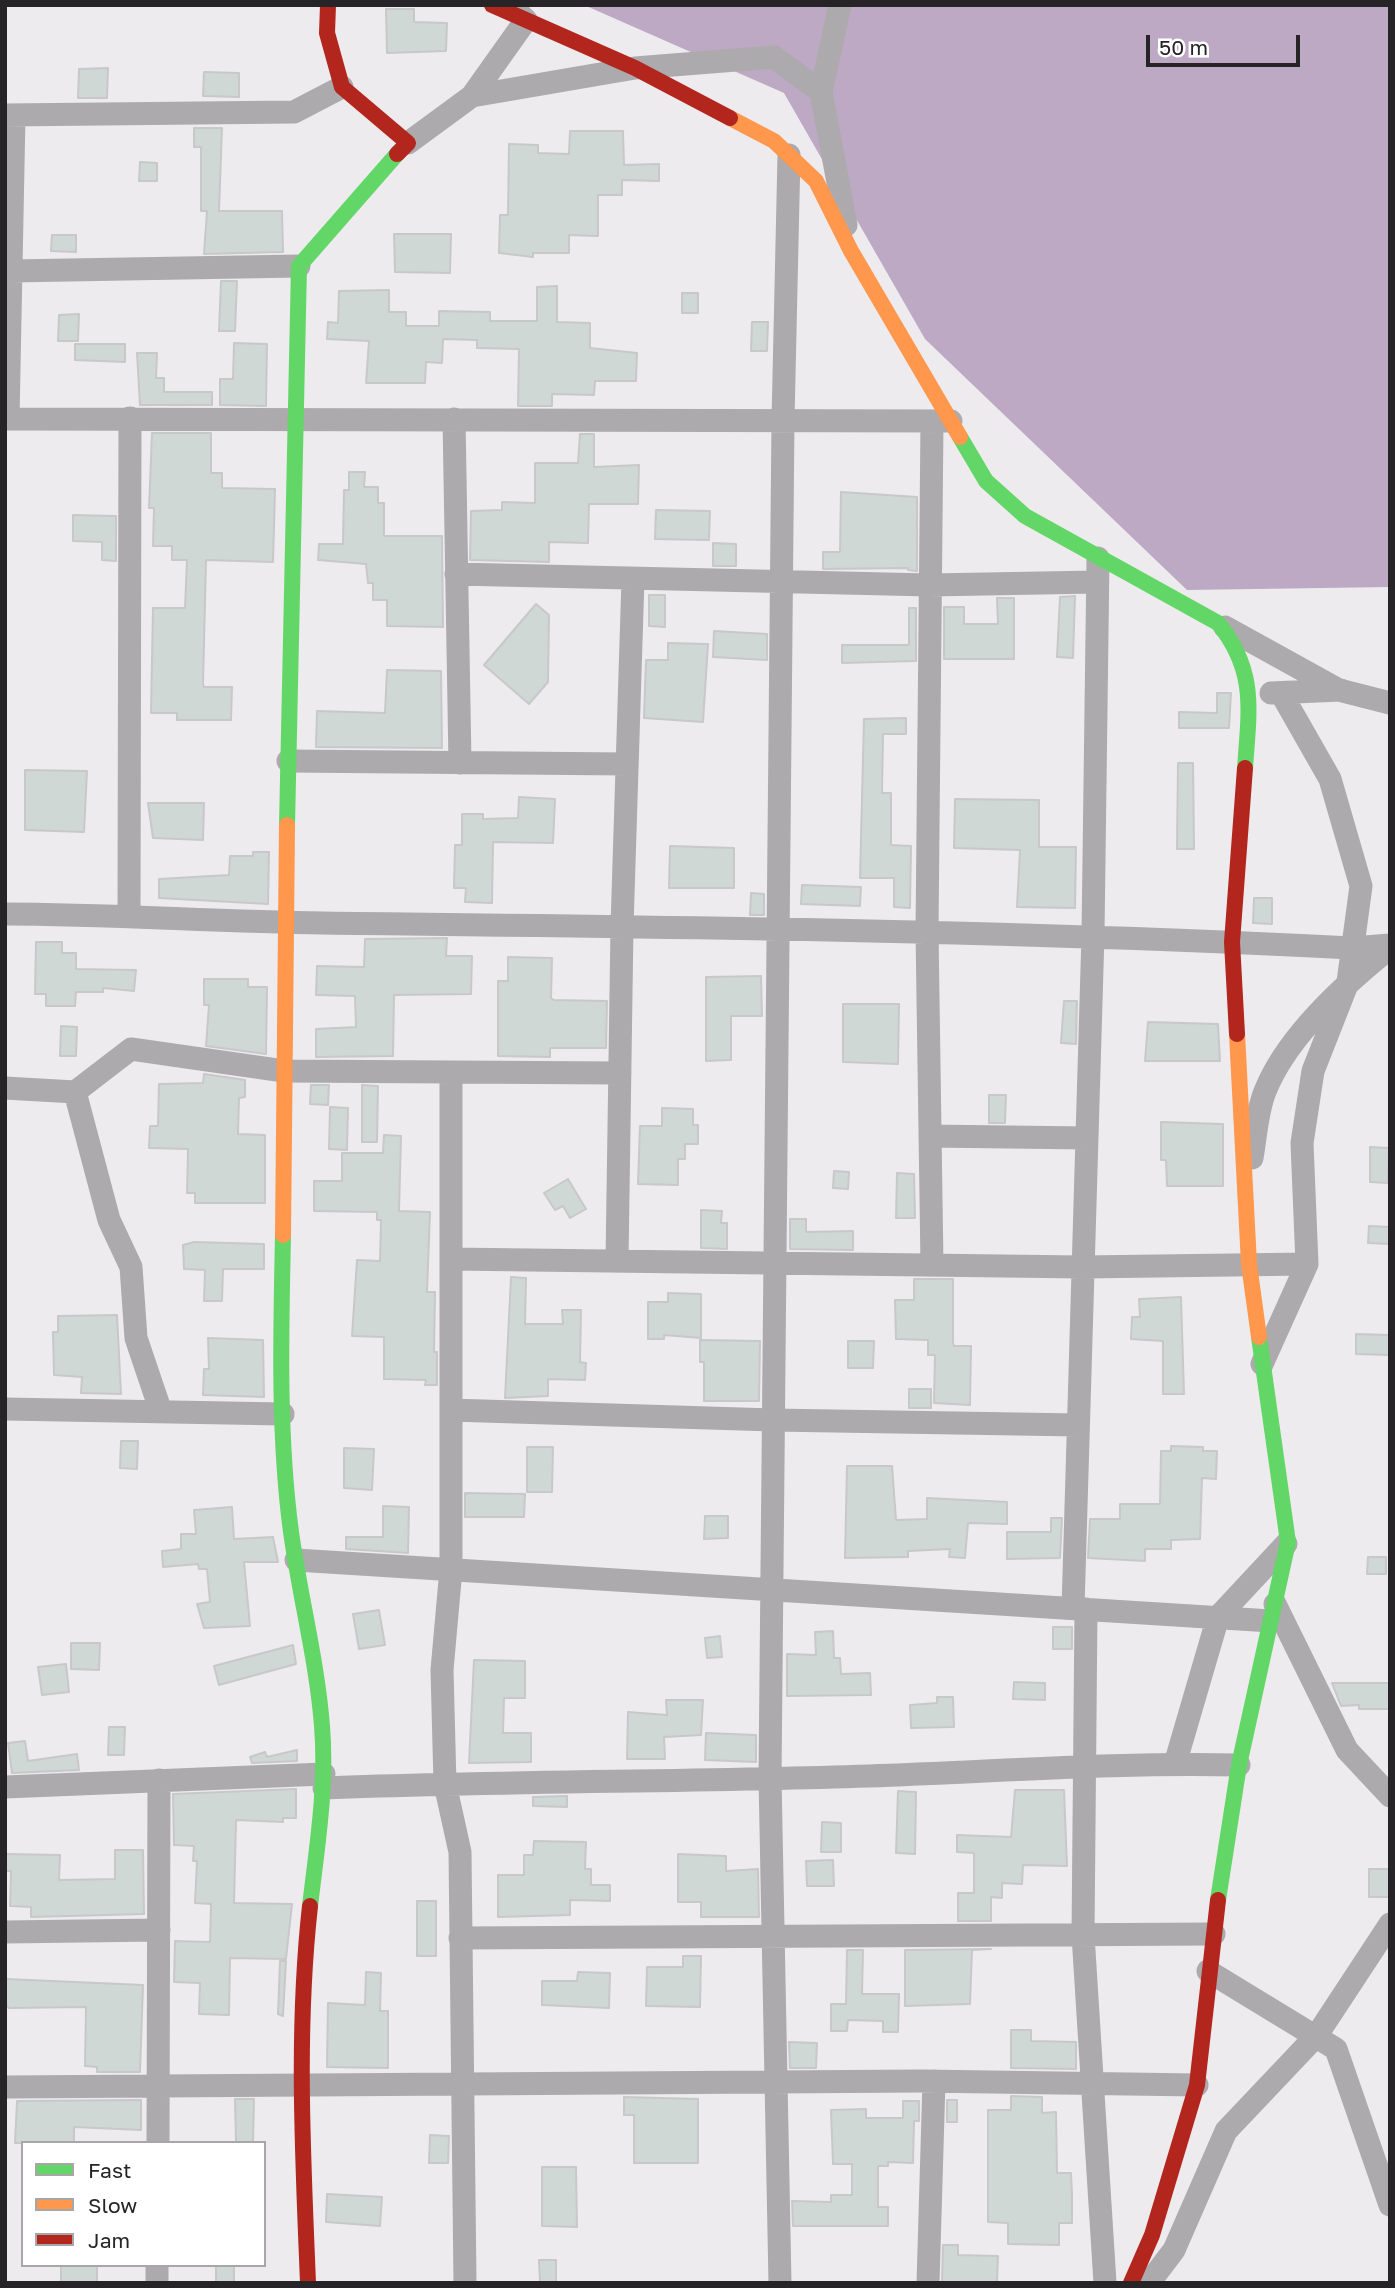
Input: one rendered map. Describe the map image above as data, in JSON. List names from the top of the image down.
{
  "legend": ["Fast", "Slow", "Jam"],
  "scale_bar": "50 m"
}
